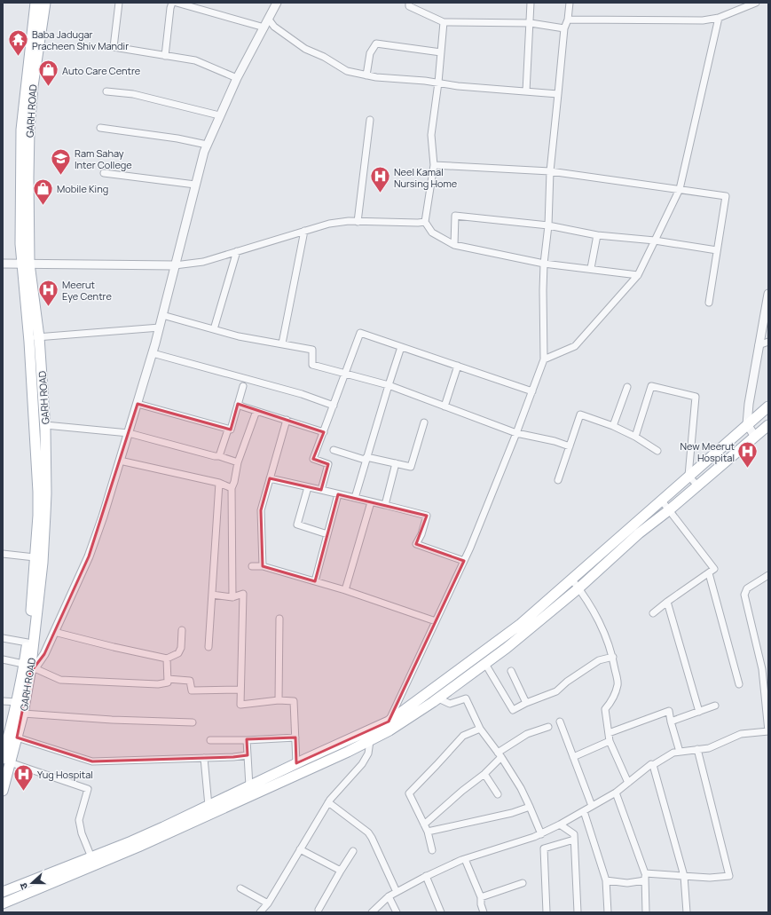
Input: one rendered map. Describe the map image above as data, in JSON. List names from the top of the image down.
{
  "streets": {
    "main road": ["GARH ROAD"]
  },
  "places": {
    "temple": ["Baba Jadugar Pracheen Shiv Mandir"],
    "shop": ["Auto Care Centre", "Mobile King"],
    "school or university": ["Ram Sahay Inter College"],
    "hospital": [
      "Neel Kamal Nursing Home",
      "Meerut Eye Centre",
      "New Meerut Hospital",
      "Yug Hospital"
    ]
  },
  "north": "left"
}
